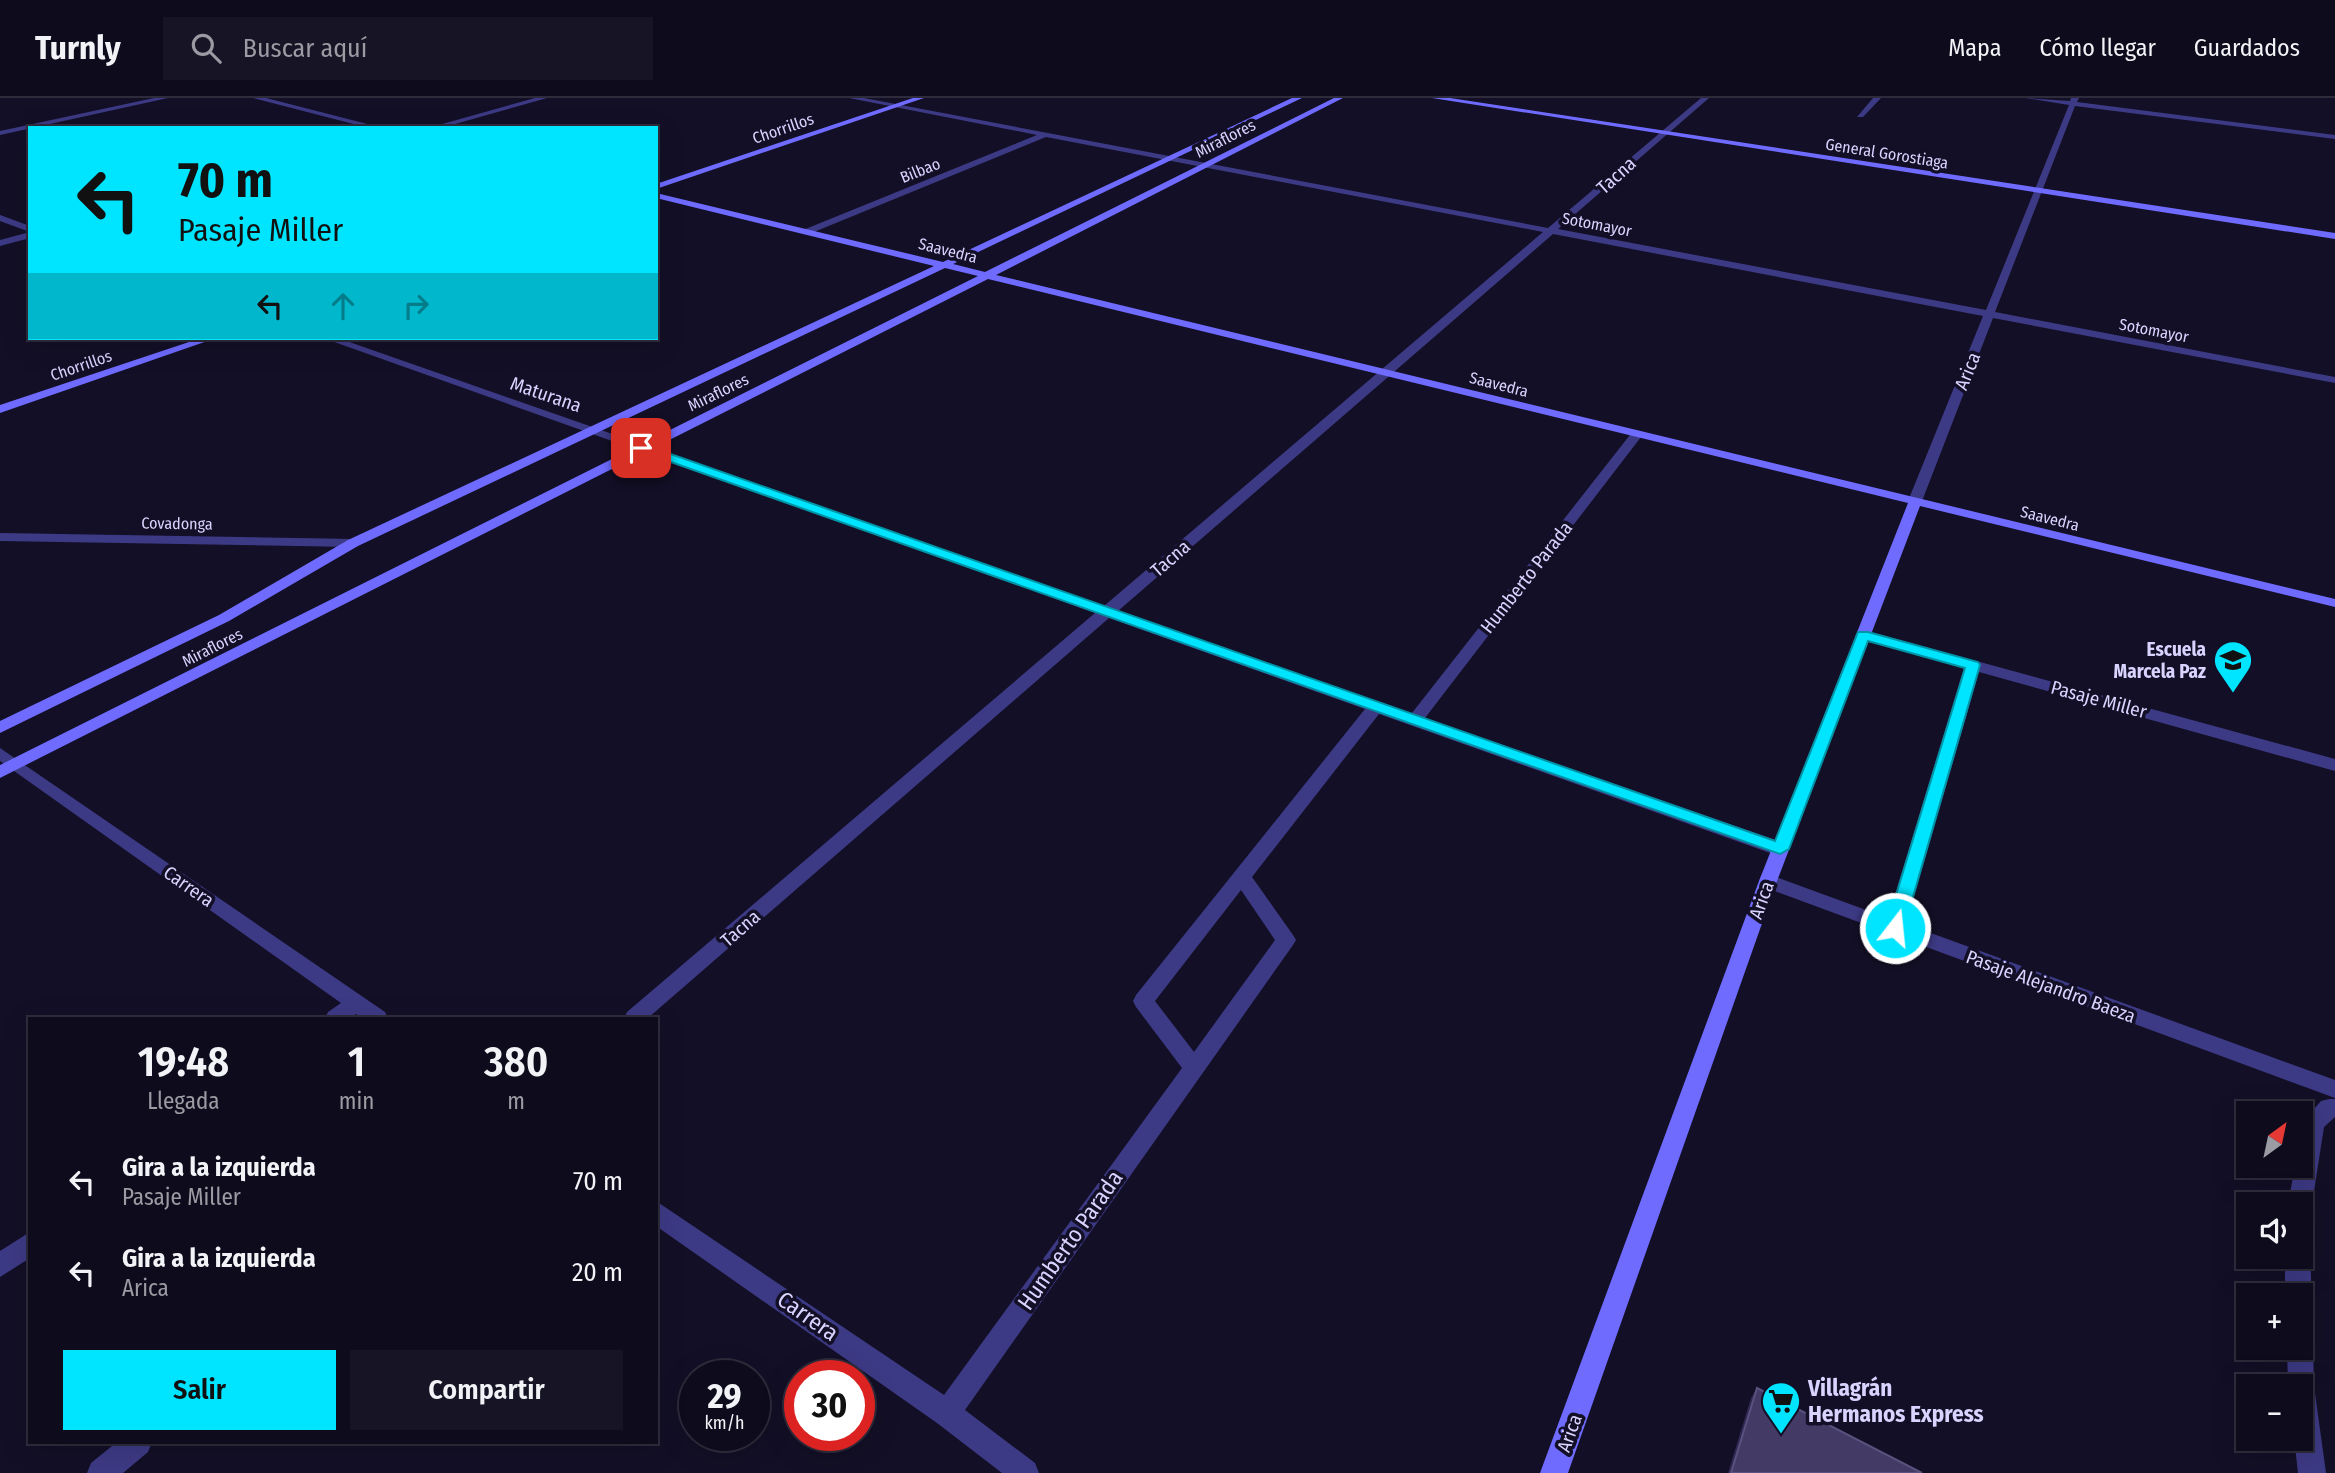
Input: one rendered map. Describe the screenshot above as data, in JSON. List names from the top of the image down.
{
  "streets": {
    "street": [
      "Chorrillos",
      "Miraflores",
      "General Gorostiaga",
      "Bilbao",
      "Tacna",
      "Sotomayor",
      "Saavedra",
      "Arica",
      "Maturana",
      "Covadonga",
      "Humberto Parada",
      "Pasaje Miller",
      "Carrera",
      "Pasaje Alejandro Baeza"
    ]
  },
  "crossings": [
    ["Chorrillos", "Sotomayor"],
    ["Miraflores", "Sotomayor"],
    ["Miraflores", "Saavedra"],
    ["Miraflores", "Maturana"],
    ["Miraflores", "Covadonga"],
    ["Miraflores", "Carrera"],
    ["General Gorostiaga", "Tacna"],
    ["General Gorostiaga", "Arica"],
    ["Bilbao", "Sotomayor"],
    ["Bilbao", "Saavedra"],
    ["Tacna", "Sotomayor"],
    ["Tacna", "Saavedra"],
    ["Tacna", "Maturana"],
    ["Sotomayor", "Arica"],
    ["Saavedra", "Arica"],
    ["Saavedra", "Humberto Parada"],
    ["Arica", "Maturana"],
    ["Arica", "Pasaje Miller"],
    ["Arica", "Pasaje Alejandro Baeza"],
    ["Maturana", "Humberto Parada"],
    ["Humberto Parada", "Carrera"]
  ],
  "places": {
    "school or university": ["Escuela Marcela Paz"],
    "supermarket": ["Villagrán Hermanos Express"]
  },
  "north": "top right",
  "page": {
    "header": "Turnly",
    "search": "Buscar aquí",
    "nav": ["Mapa", "Cómo llegar", "Guardados"],
    "turn": ["70 m", "Pasaje Miller"],
    "eta": [
      "19:48",
      "Llegada",
      "1",
      "min",
      "380",
      "m"
    ],
    "map_buttons": ["+", "−"],
    "list": [
      {
        "name": "Gira a la izquierda",
        "note": "Pasaje Miller",
        "value": "70 m"
      },
      {
        "name": "Gira a la izquierda",
        "note": "Arica",
        "value": "20 m"
      }
    ],
    "buttons": ["Salir", "Compartir"],
    "speed": "29 km/h",
    "limit": "30"
  }
}
